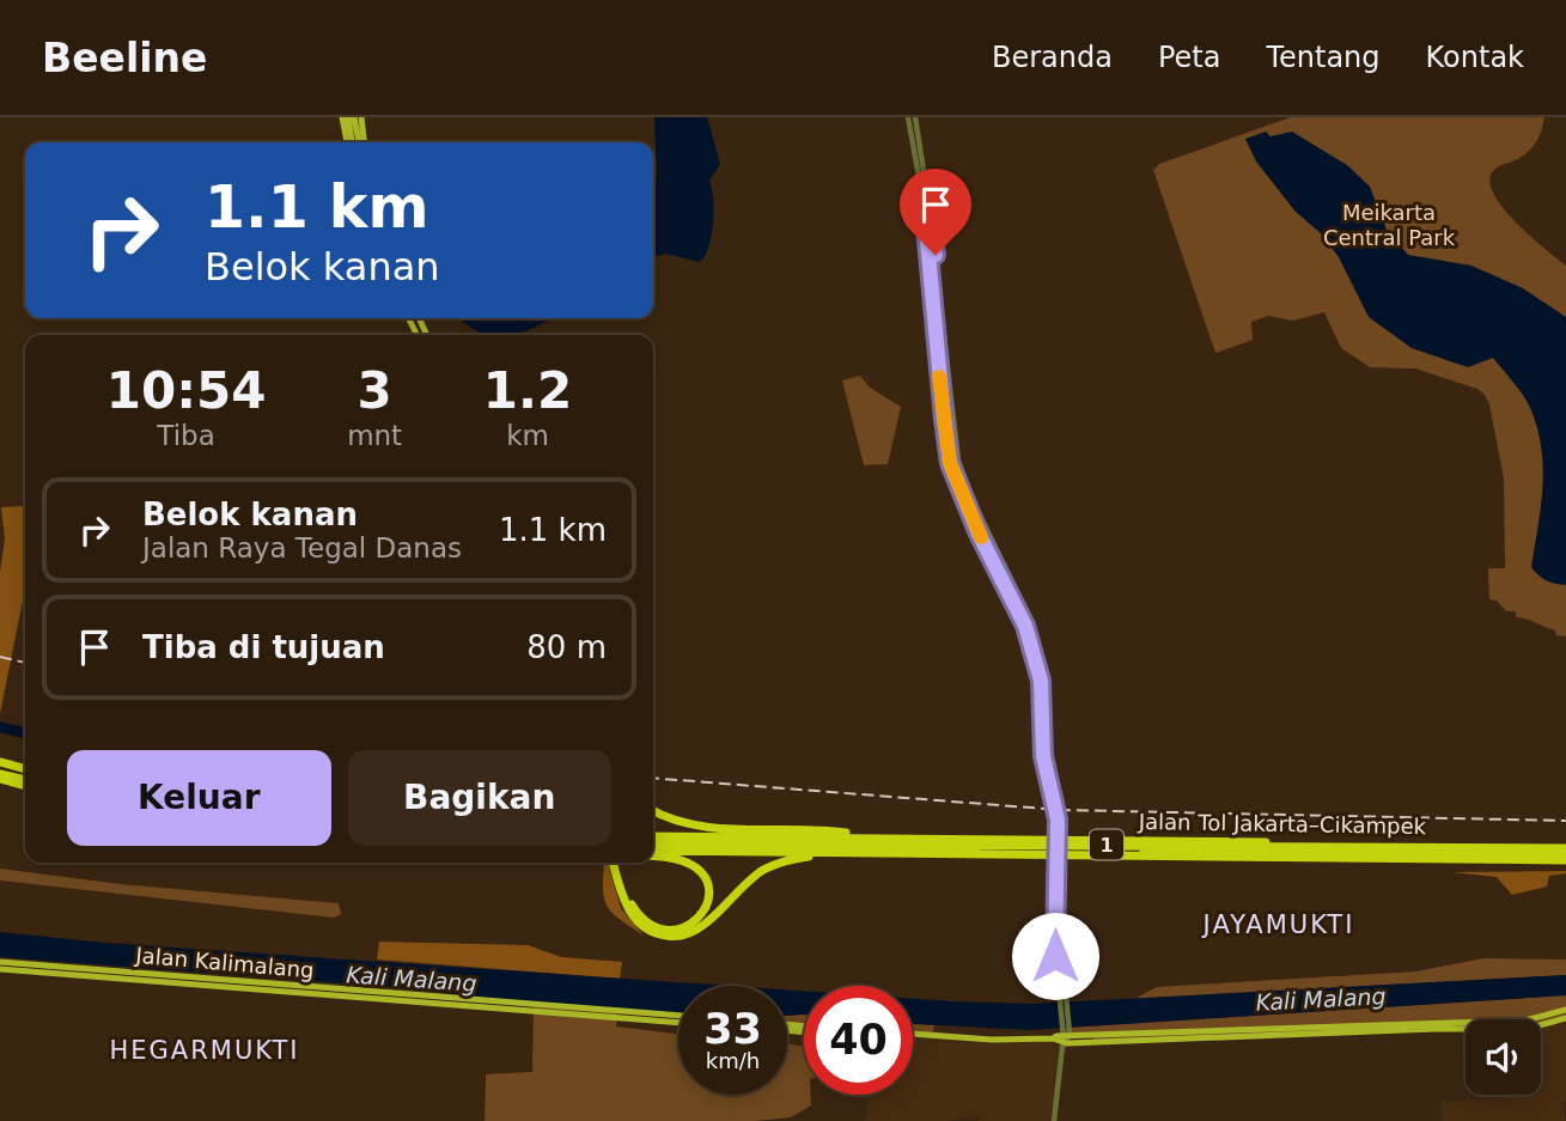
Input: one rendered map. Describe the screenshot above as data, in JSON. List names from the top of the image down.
{
  "streets": {
    "highway": ["Jalan Tol Jakarta–Cikampek", "1"],
    "main road": ["Jalan Kalimalang"]
  },
  "crossings": [
    ["Jalan Tol Jakarta–Cikampek", "1"]
  ],
  "districts": ["JAYAMUKTI", "HEGARMUKTI"],
  "water": ["Kali Malang"],
  "parks": ["Meikarta Central Park"],
  "page": {
    "header": "Beeline",
    "nav": [
      "Beranda",
      "Peta",
      "Tentang",
      "Kontak"
    ],
    "turn": ["1.1 km", "Belok kanan"],
    "eta": [
      "10:54",
      "Tiba",
      "3",
      "mnt",
      "1.2",
      "km"
    ],
    "list": [
      {
        "name": "Belok kanan",
        "note": "Jalan Raya Tegal Danas",
        "value": "1.1 km"
      },
      {
        "name": "Tiba di tujuan",
        "value": "80 m"
      }
    ],
    "buttons": ["Keluar", "Bagikan"],
    "speed": "33 km/h",
    "limit": "40"
  }
}
